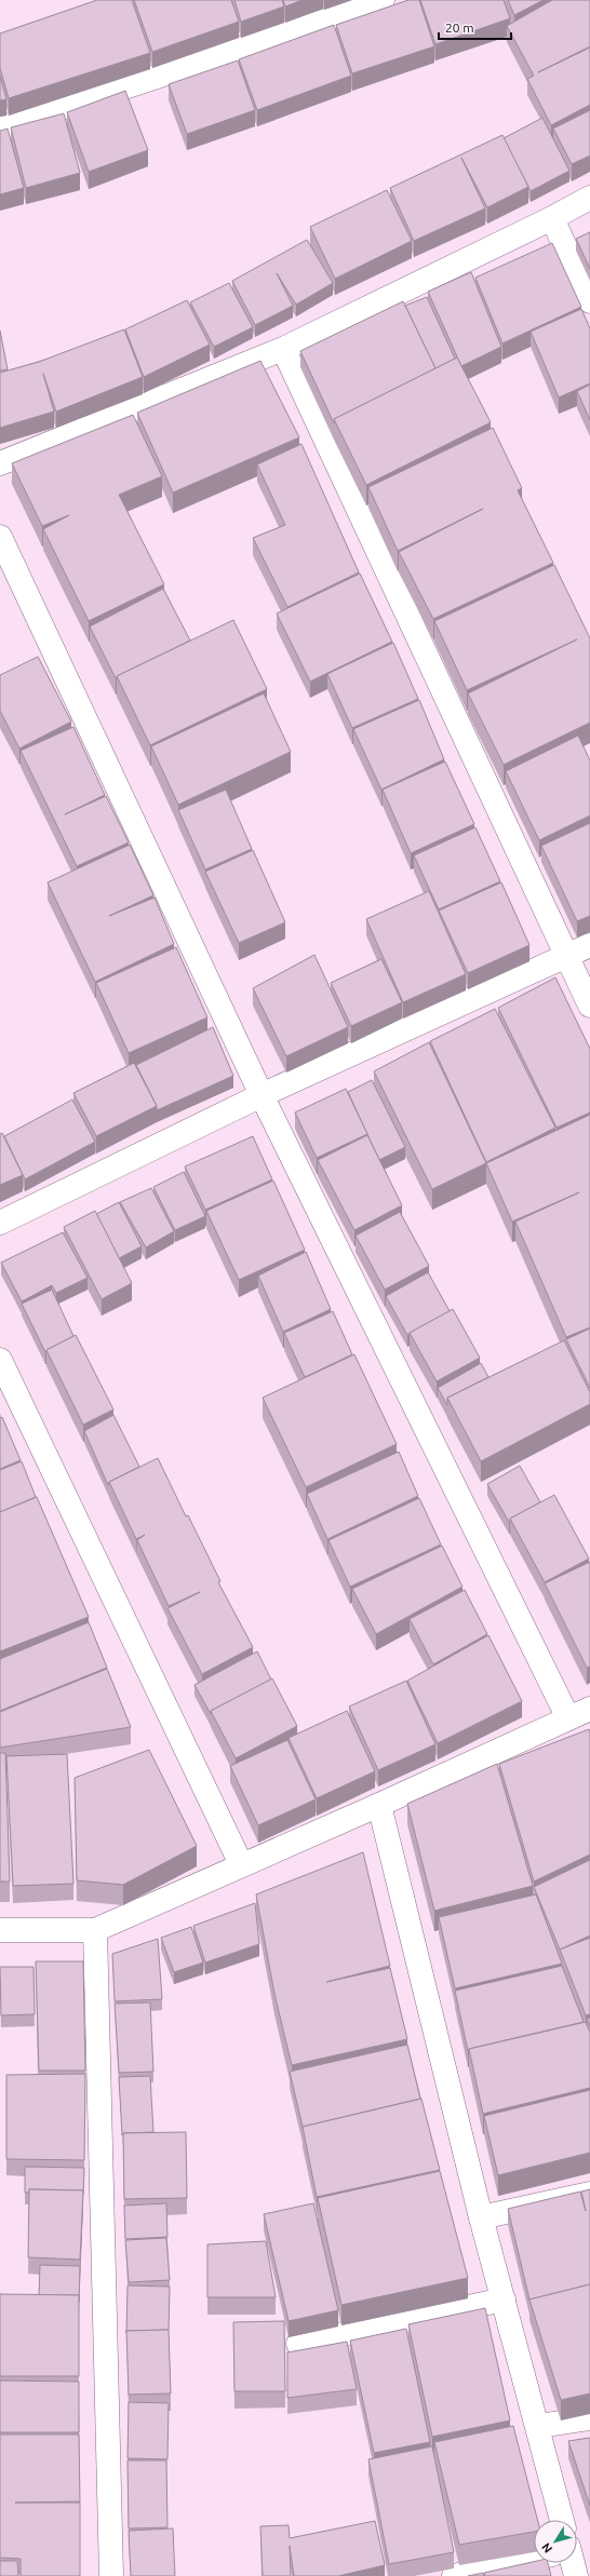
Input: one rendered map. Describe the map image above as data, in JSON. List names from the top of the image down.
{
  "scale_bar": "20 m",
  "north": "bottom left"
}
